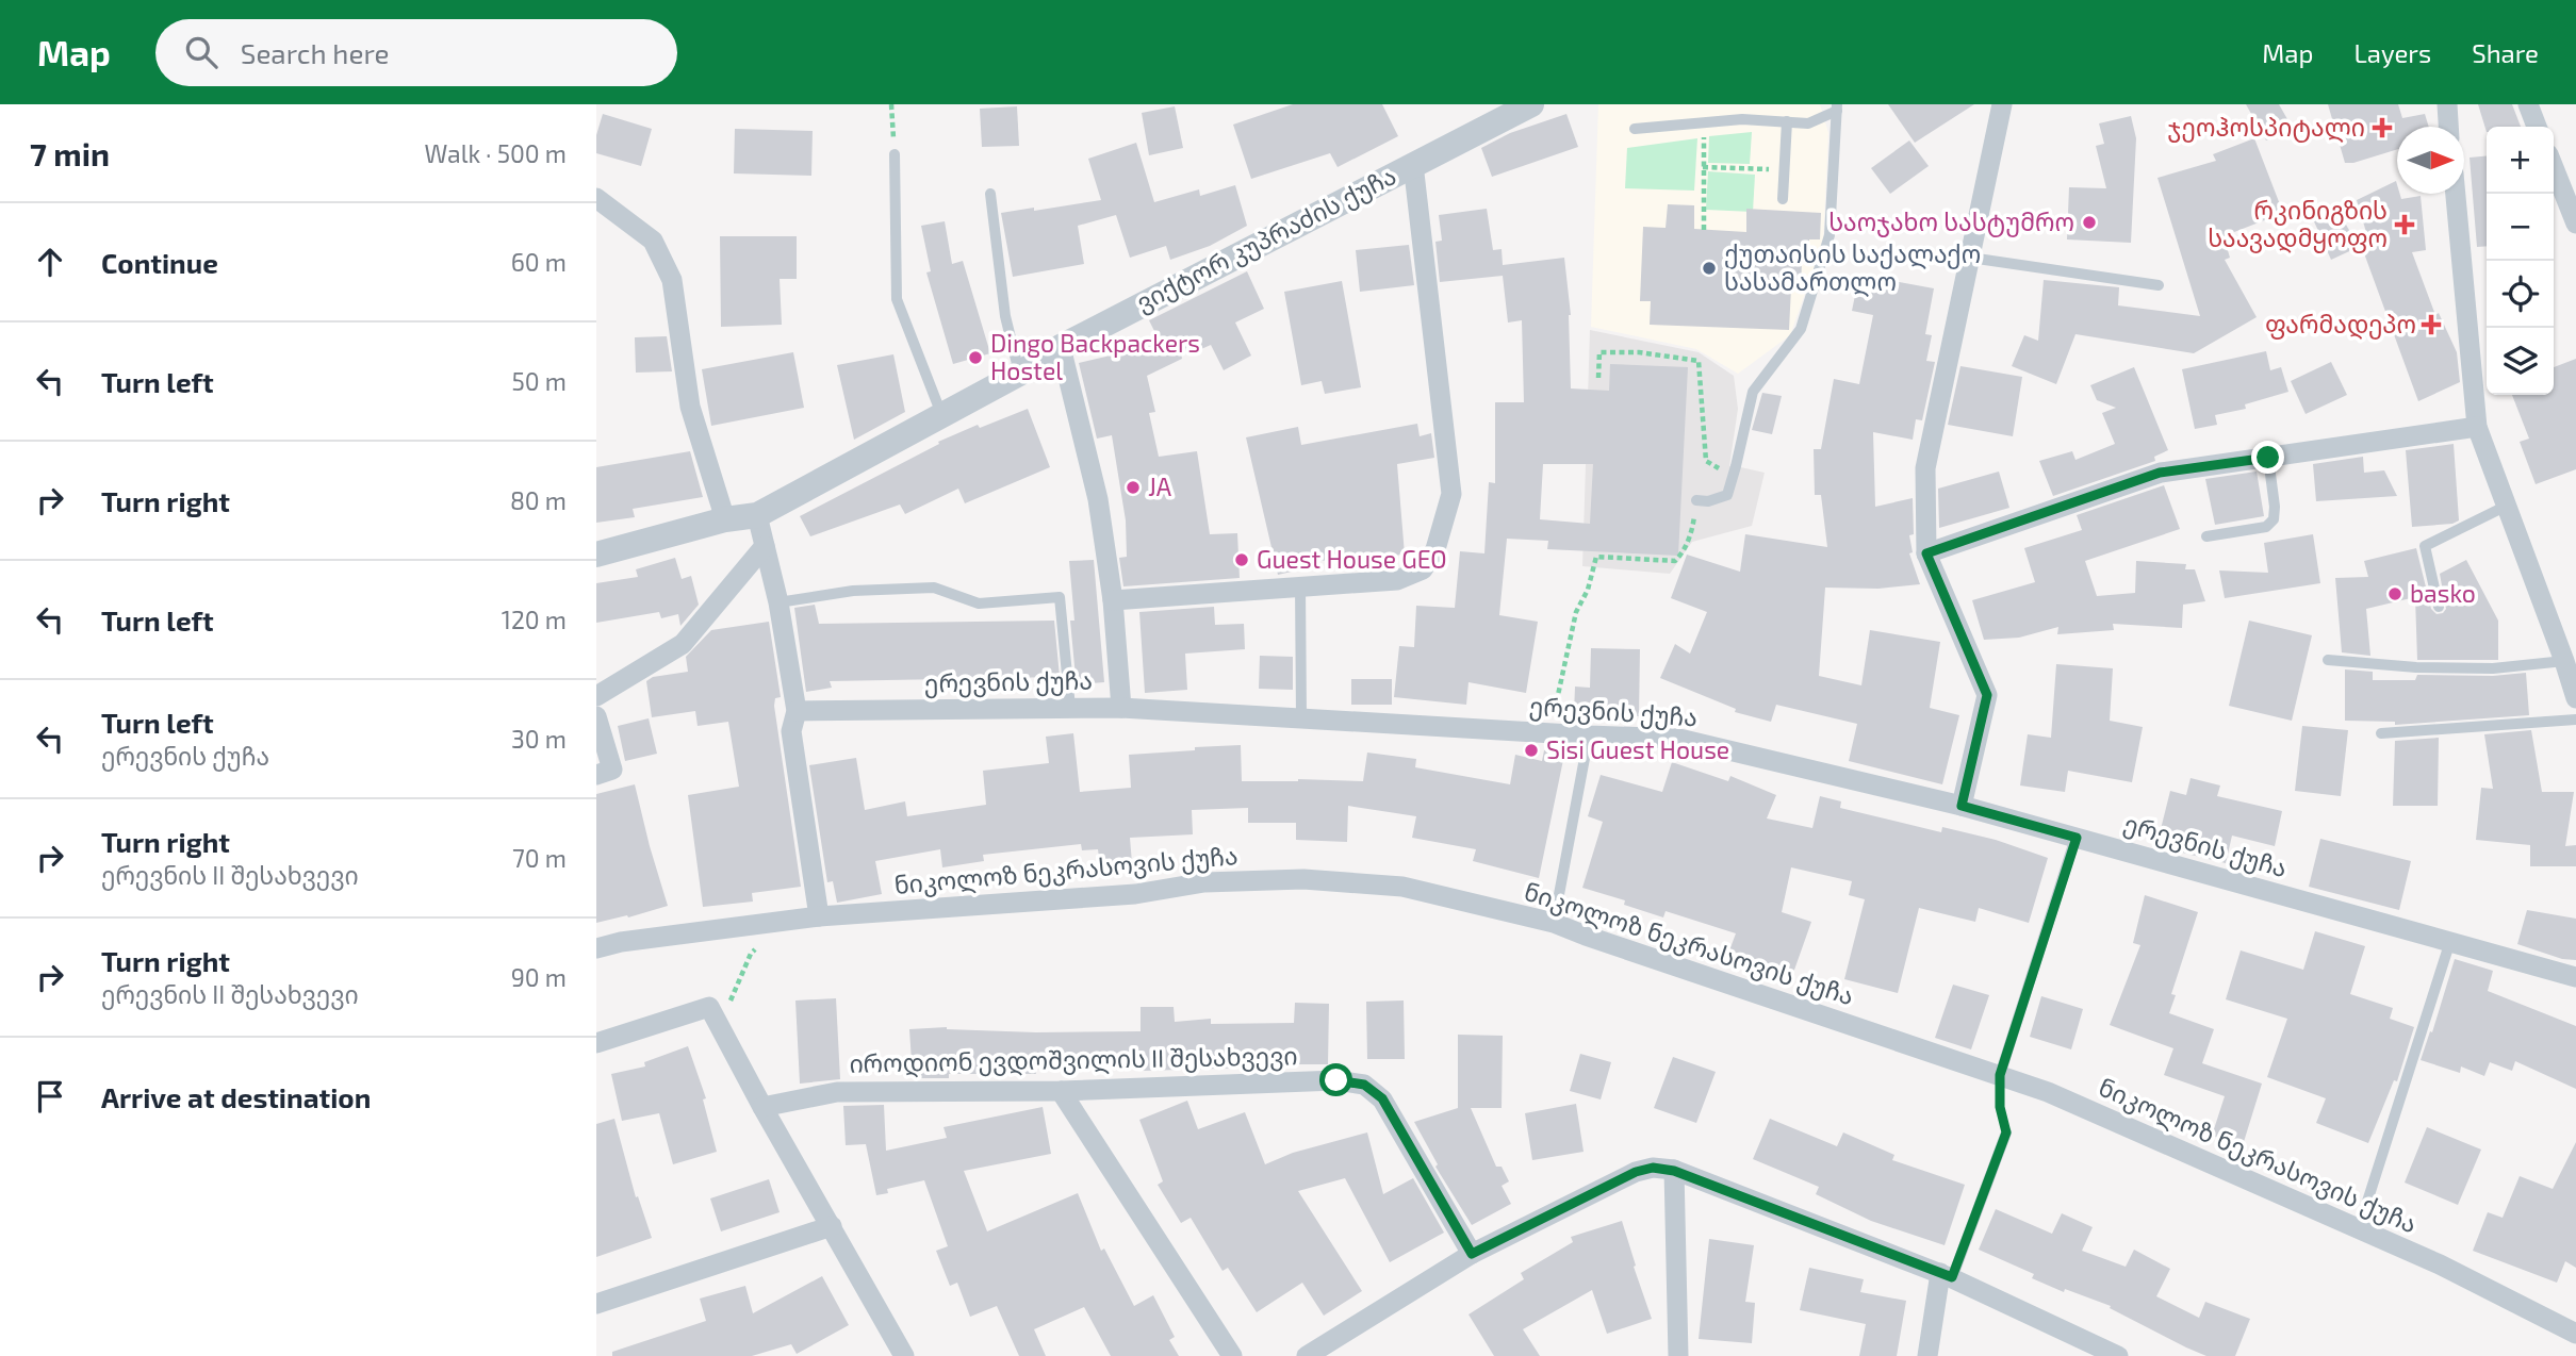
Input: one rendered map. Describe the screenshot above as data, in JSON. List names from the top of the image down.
{
  "streets": {
    "street": [
      "ვიქტორ კუპრაძის ქუჩა",
      "ერევნის ქუჩა",
      "ნიკოლოზ ნეკრასოვის ქუჩა",
      "იროდიონ ევდოშვილის II შესახვევი"
    ]
  },
  "places": {
    "health": ["ჯეოჰოსპიტალი", "რკინიგზის საავადმყოფო", "ფარმადეპო"],
    "other": [
      "საოჯახო სასტუმრო",
      "ქუთაისის საქალაქო სასამართლო",
      "Dingo Backpackers Hostel",
      "JA",
      "Guest House GEO",
      "basko",
      "Sisi Guest House"
    ]
  },
  "north": "right",
  "page": {
    "header": "Map",
    "search": "Search here",
    "nav": ["Map", "Layers", "Share"],
    "heading": ["7 min", "Walk · 500 m"],
    "map_buttons": ["+", "−"],
    "list": [
      ["Continue", "60 m"],
      ["Turn left", "50 m"],
      ["Turn right", "80 m"],
      ["Turn left", "120 m"],
      ["Turn left", "ერევნის ქუჩა", "30 m"],
      ["Turn right", "ერევნის II შესახვევი", "70 m"],
      ["Turn right", "ერევნის II შესახვევი", "90 m"],
      "Arrive at destination"
    ]
  }
}
